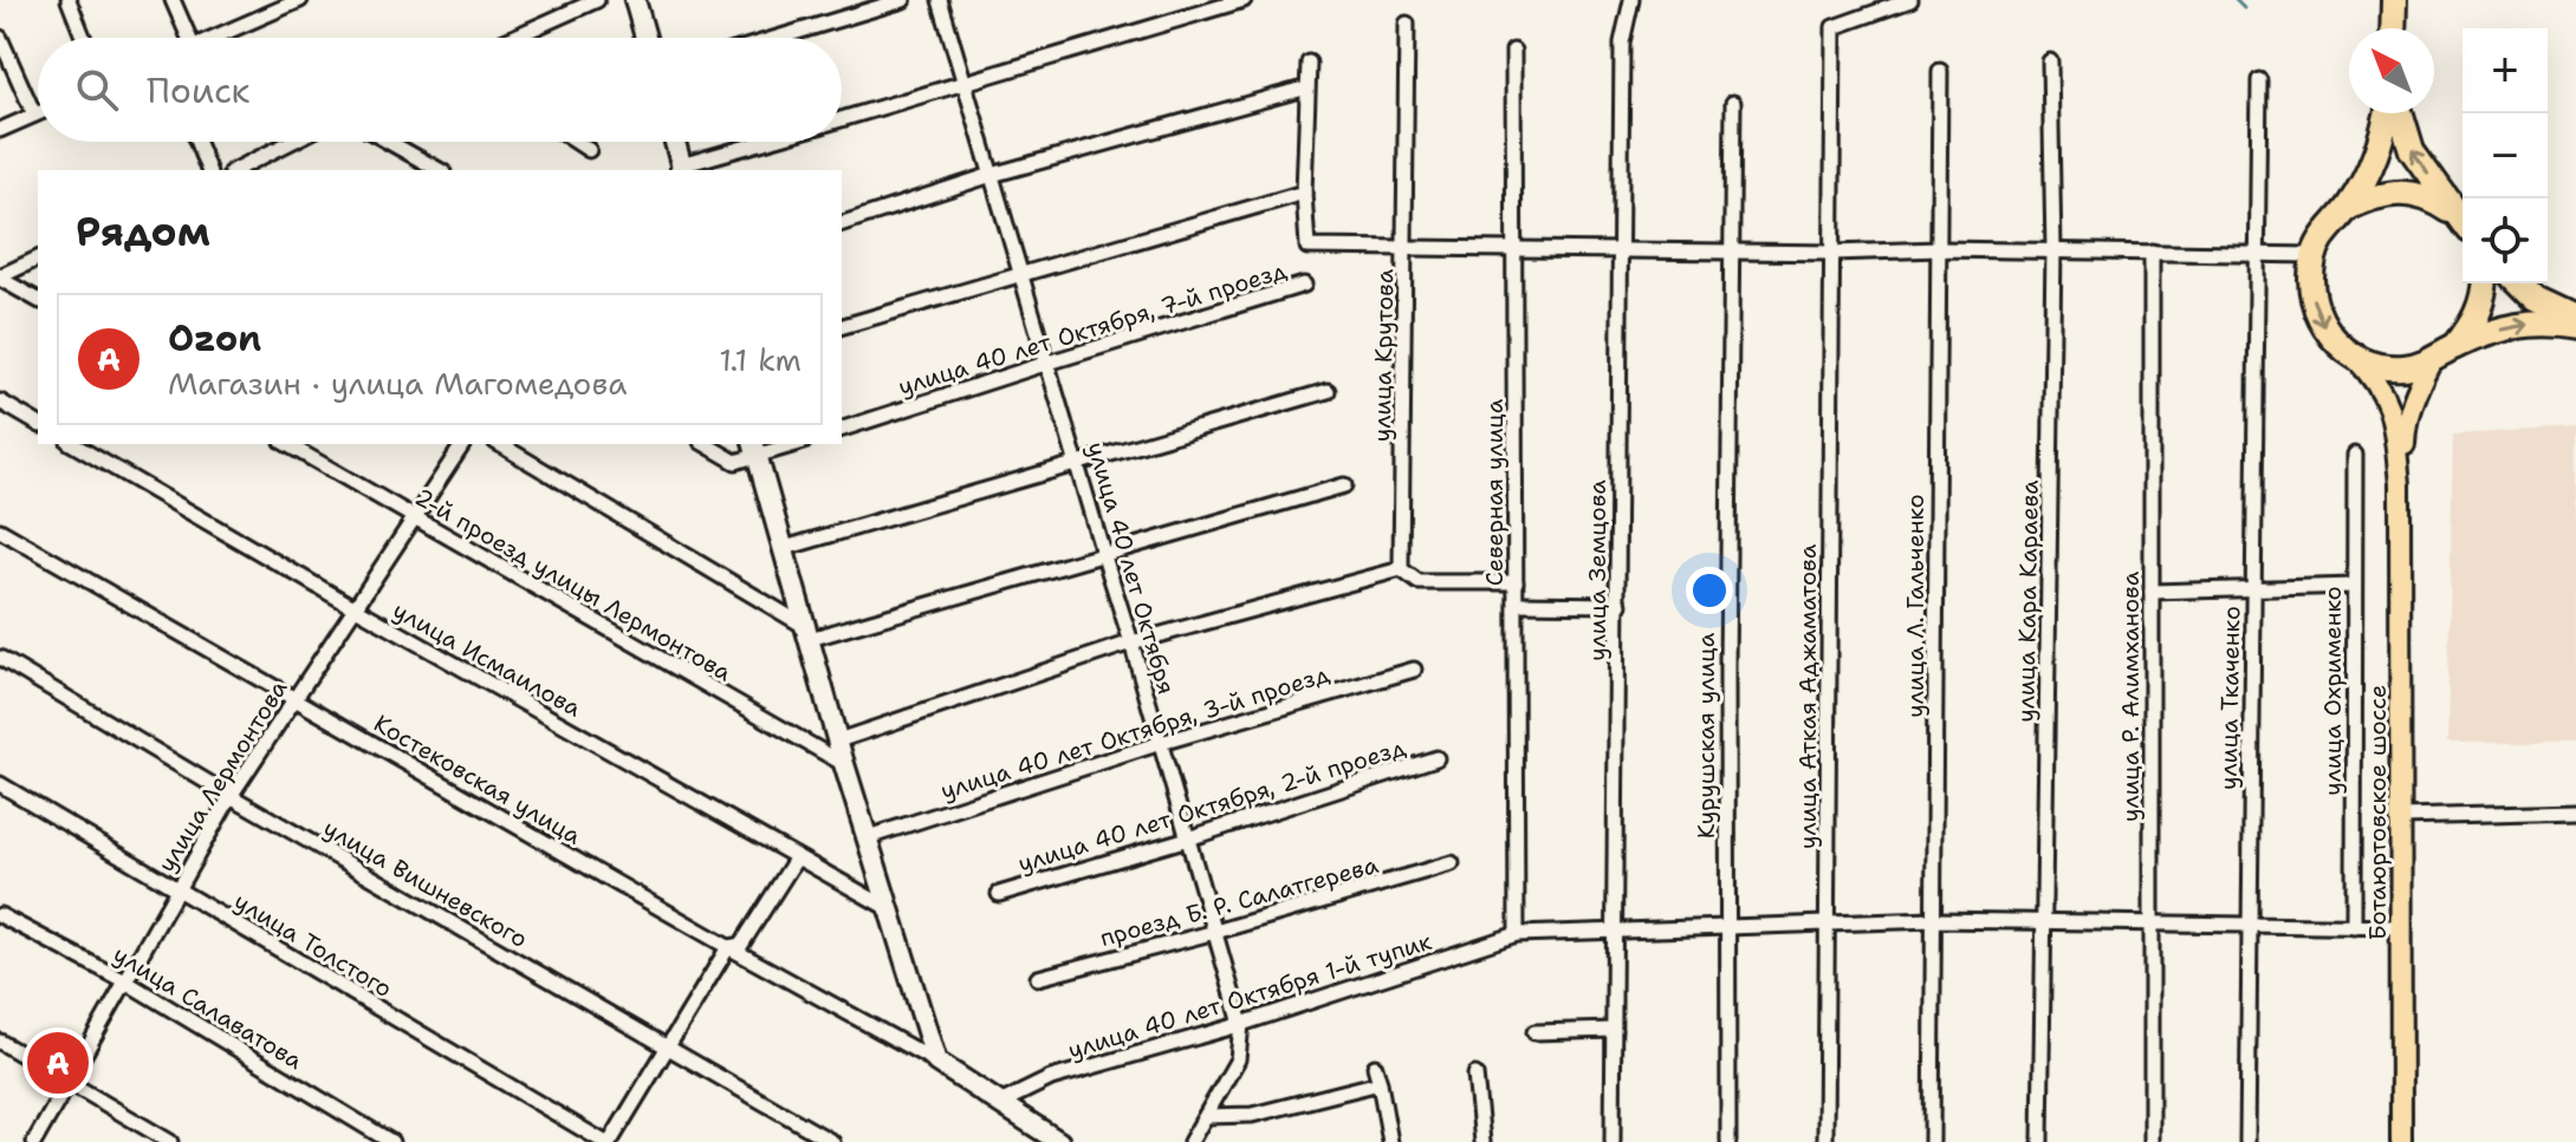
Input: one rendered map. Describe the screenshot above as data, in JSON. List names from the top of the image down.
{
  "streets": {
    "main road": ["Ботаюртовское шоссе"],
    "street": [
      "улица 40 лет Октября, 7-й проезд",
      "улица Крутова",
      "Северная улица",
      "улица 40 лет Октября",
      "улица Земцова",
      "2-й проезд улицы Лермонтова",
      "улица Кара Караева",
      "улица Л. Гальченко",
      "улица Исмаилова",
      "улица Охрименко",
      "улица Аткая Аджаматова",
      "улица Р. Алимханова",
      "улица Ткаченко",
      "улица 40 лет Октября, 3-й проезд",
      "Курушская улица",
      "улица Лермонтова",
      "Костековская улица",
      "улица 40 лет Октября, 2-й проезд",
      "улица Вишневского",
      "проезд Б. Р. Салатгерева",
      "улица Толстого",
      "улица 40 лет Октября 1-й тупик",
      "улица Салаватова"
    ]
  },
  "crossings": [
    ["улица 40 лет Октября, 7-й проезд", "улица 40 лет Октября"],
    ["Северная улица", "улица 40 лет Октября 1-й тупик"],
    ["улица 40 лет Октября", "улица 40 лет Октября, 3-й проезд"],
    ["улица 40 лет Октября", "улица 40 лет Октября, 2-й проезд"],
    ["улица 40 лет Октября", "проезд Б. Р. Салатгерева"],
    ["улица 40 лет Октября", "улица 40 лет Октября 1-й тупик"],
    ["улица Земцова", "улица 40 лет Октября 1-й тупик"],
    ["2-й проезд улицы Лермонтова", "улица Лермонтова"],
    ["улица Кара Караева", "улица 40 лет Октября 1-й тупик"],
    ["улица Л. Гальченко", "улица 40 лет Октября 1-й тупик"],
    ["улица Исмаилова", "улица Лермонтова"],
    ["улица Охрименко", "улица 40 лет Октября 1-й тупик"],
    ["улица Аткая Аджаматова", "улица 40 лет Октября 1-й тупик"],
    ["улица Р. Алимханова", "улица 40 лет Октября 1-й тупик"],
    ["улица Ткаченко", "улица 40 лет Октября 1-й тупик"],
    ["Курушская улица", "улица 40 лет Октября 1-й тупик"],
    ["улица Лермонтова", "Костековская улица"],
    ["улица Лермонтова", "улица Вишневского"],
    ["улица Лермонтова", "улица Толстого"],
    ["улица Лермонтова", "улица Салаватова"],
    ["Ботаюртовское шоссе", "улица 40 лет Октября 1-й тупик"]
  ],
  "north": "top left",
  "page": {
    "map_buttons": ["+", "−"],
    "search": "Поиск",
    "heading": "Рядом",
    "list": [
      {
        "mark": "A",
        "name": "Ozon",
        "note": "Магазин · улица Магомедова",
        "value": "1.1 km"
      }
    ],
    "pins": "A"
  }
}
